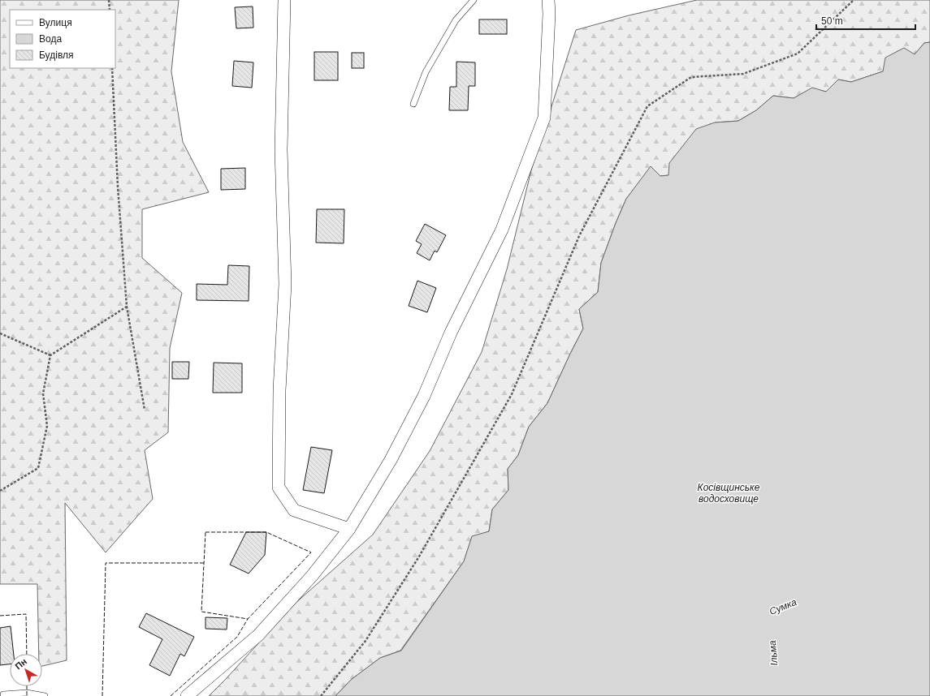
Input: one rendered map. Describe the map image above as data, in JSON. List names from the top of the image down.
{
  "water": ["Косівщинське водосховище", "Сумка", "Ільма"],
  "legend": ["Вулиця", "Вода", "Будівля"],
  "scale_bar": "50 m",
  "north": "top left"
}
